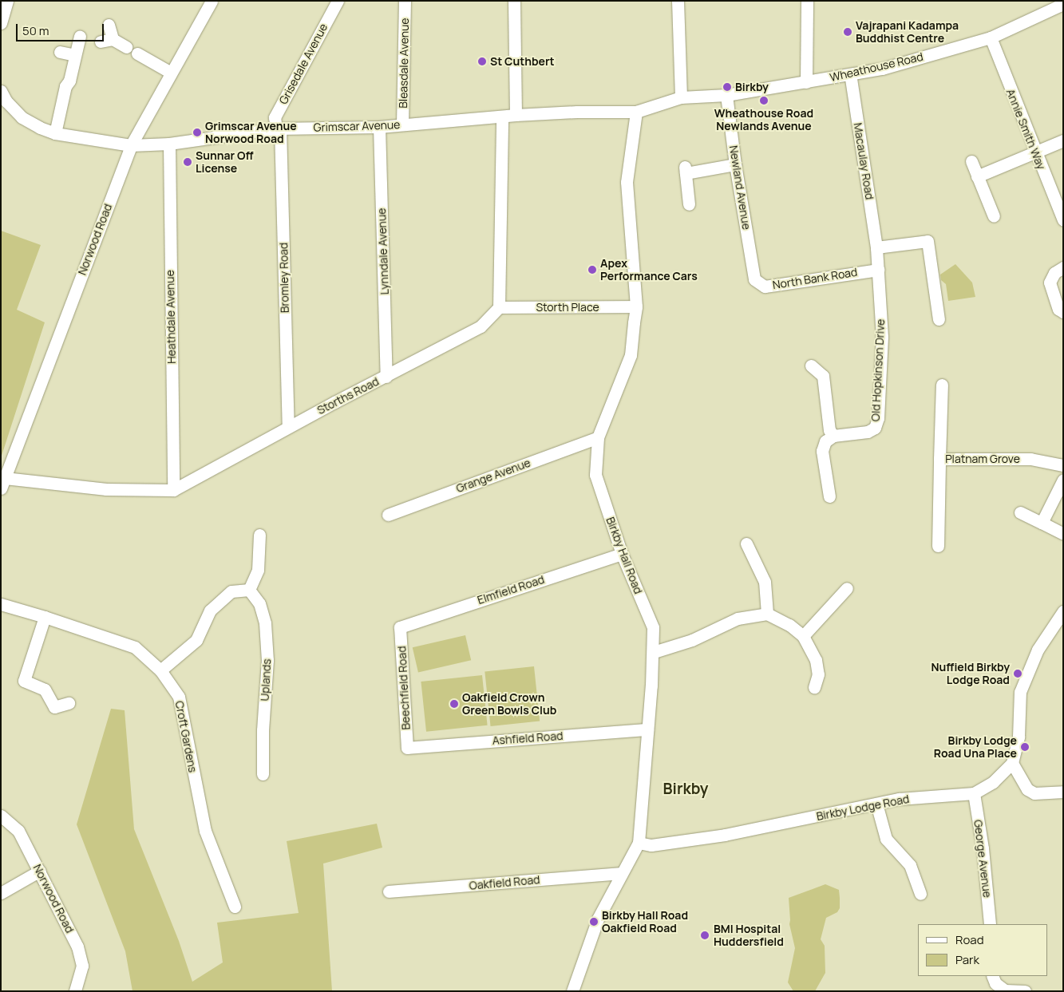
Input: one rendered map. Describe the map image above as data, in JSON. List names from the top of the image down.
{
  "streets": {
    "street": [
      "Bleasdale Avenue",
      "Grisedale Avenue",
      "Wheathouse Road",
      "Grimscar Avenue",
      "Annie Smith Way",
      "Macaulay Road",
      "Newland Avenue",
      "Norwood Road",
      "Lynndale Avenue",
      "Bromley Road",
      "North Bank Road",
      "Storth Place",
      "Heathdale Avenue",
      "Old Hopkinson Drive",
      "Storths Road",
      "Platnam Grove",
      "Grange Avenue",
      "Birkby Hall Road",
      "Elmfield Road",
      "Uplands",
      "Beechfield Road",
      "Croft Gardens",
      "Ashfield Road",
      "Birkby Lodge Road",
      "George Avenue",
      "Oakfield Road"
    ]
  },
  "crossings": [
    ["Bleasdale Avenue", "Grimscar Avenue"],
    ["Grisedale Avenue", "Grimscar Avenue"],
    ["Grisedale Avenue", "Bromley Road"],
    ["Wheathouse Road", "Grimscar Avenue"],
    ["Wheathouse Road", "Annie Smith Way"],
    ["Wheathouse Road", "Macaulay Road"],
    ["Wheathouse Road", "Newland Avenue"],
    ["Grimscar Avenue", "Norwood Road"],
    ["Grimscar Avenue", "Lynndale Avenue"],
    ["Grimscar Avenue", "Bromley Road"],
    ["Grimscar Avenue", "Heathdale Avenue"],
    ["Grimscar Avenue", "Birkby Hall Road"],
    ["Macaulay Road", "North Bank Road"],
    ["Macaulay Road", "Old Hopkinson Drive"],
    ["Newland Avenue", "North Bank Road"],
    ["Norwood Road", "Storths Road"],
    ["Lynndale Avenue", "Storths Road"],
    ["Bromley Road", "Storths Road"],
    ["North Bank Road", "Old Hopkinson Drive"],
    ["Storth Place", "Storths Road"],
    ["Storth Place", "Birkby Hall Road"],
    ["Heathdale Avenue", "Storths Road"],
    ["Grange Avenue", "Birkby Hall Road"],
    ["Birkby Hall Road", "Elmfield Road"],
    ["Birkby Hall Road", "Ashfield Road"],
    ["Birkby Hall Road", "Birkby Lodge Road"],
    ["Birkby Hall Road", "Oakfield Road"],
    ["Elmfield Road", "Beechfield Road"],
    ["Beechfield Road", "Ashfield Road"],
    ["Birkby Lodge Road", "George Avenue"]
  ],
  "districts": ["Birkby"],
  "places": [
    "Vajrapani Kadampa Buddhist Centre",
    "St Cuthbert",
    "Birkby",
    "Wheathouse Road Newlands Avenue",
    "Grimscar Avenue Norwood Road",
    "Sunnar Off License",
    "Apex Performance Cars",
    "Nuffield Birkby Lodge Road",
    "Oakfield Crown Green Bowls Club",
    "Birkby Lodge Road Una Place",
    "Birkby Hall Road Oakfield Road",
    "BMI Hospital Huddersfield"
  ],
  "legend": ["Road", "Park"],
  "scale_bar": "50 m"
}
